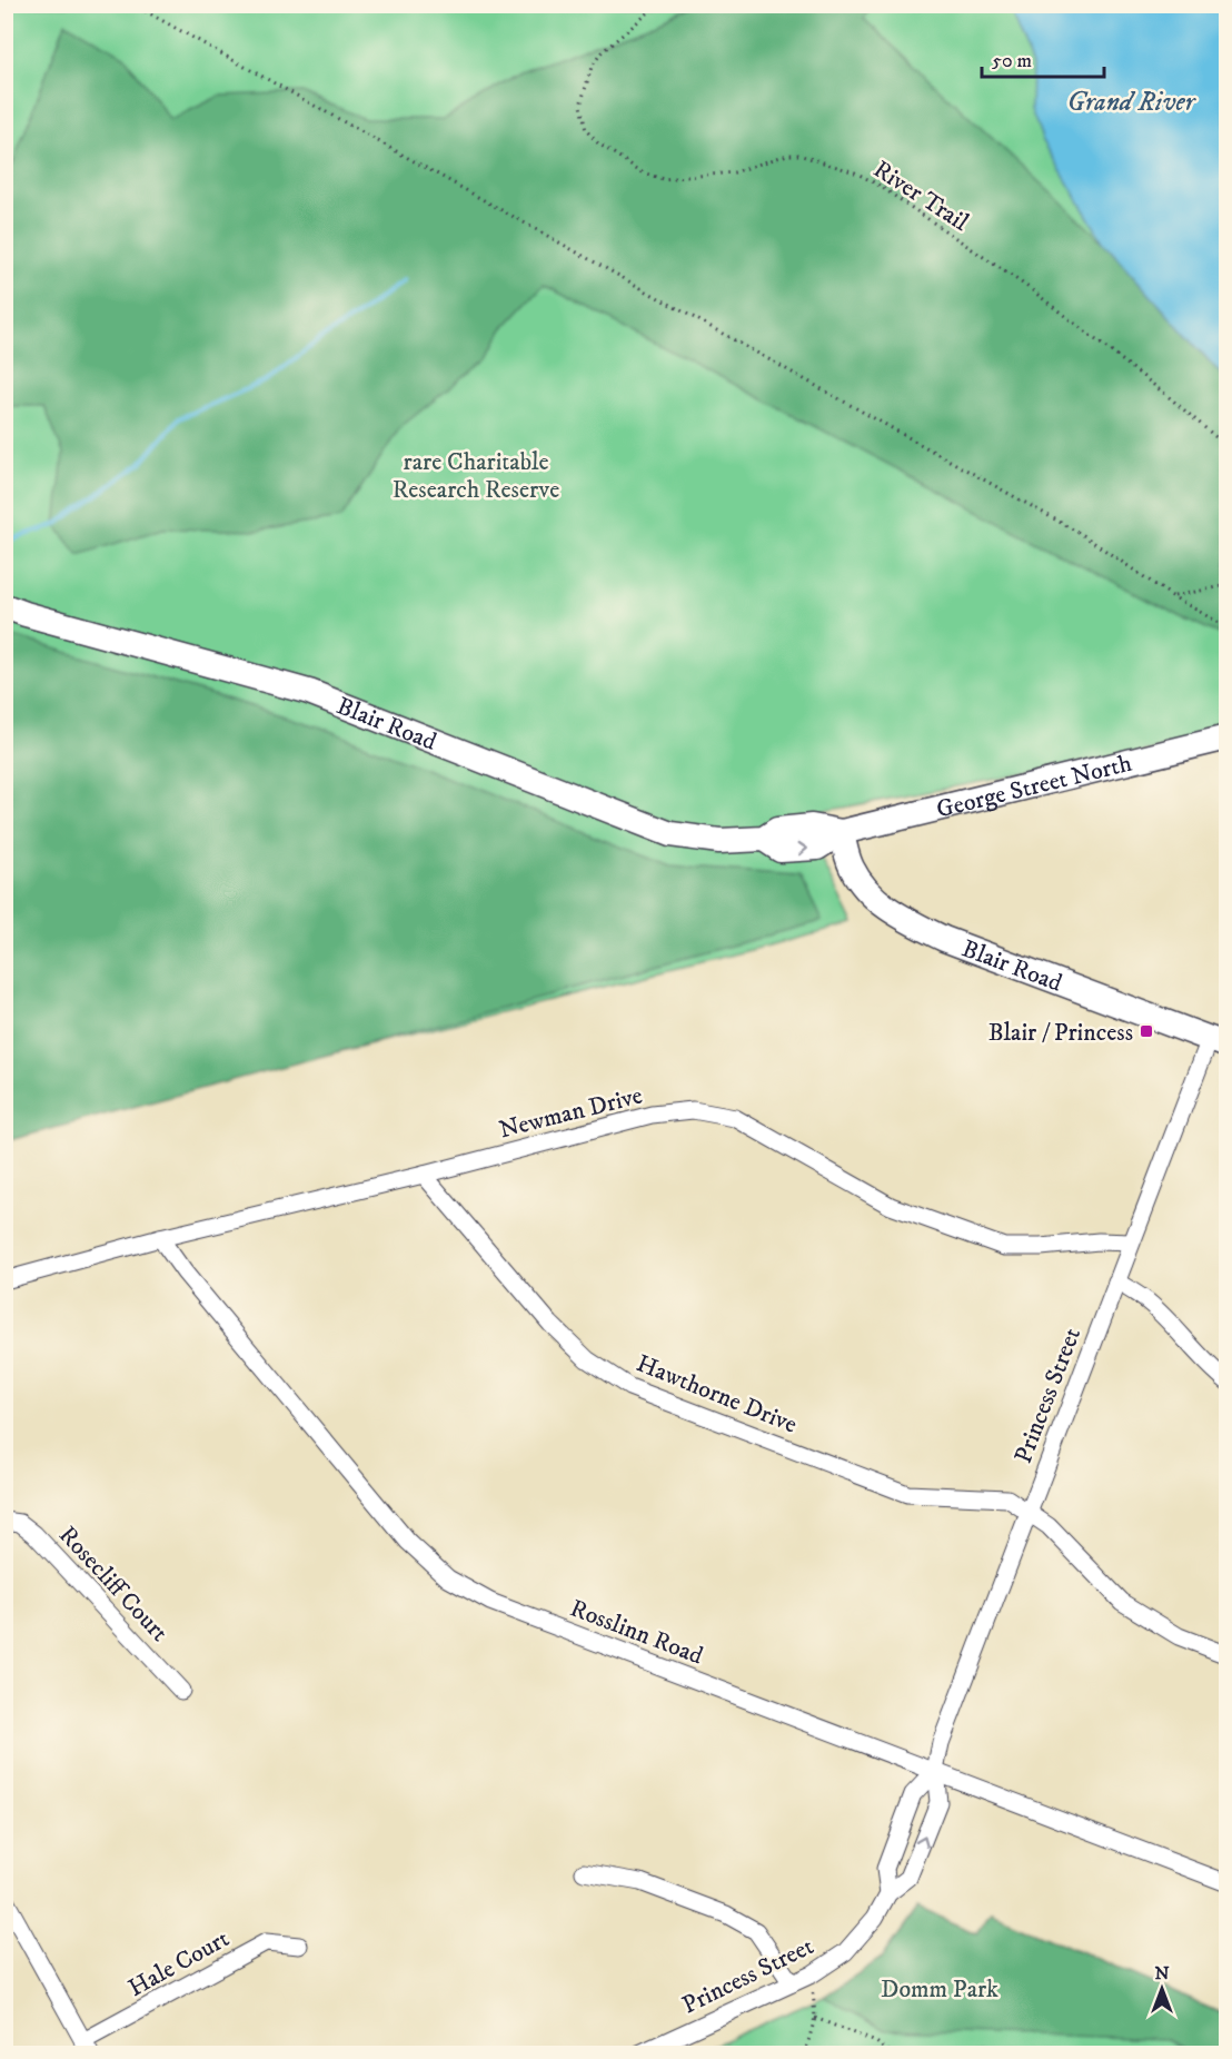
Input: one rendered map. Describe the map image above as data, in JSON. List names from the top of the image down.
{
  "streets": {
    "main road": ["Blair Road", "George Street North"],
    "street": [
      "Newman Drive",
      "Hawthorne Drive",
      "Princess Street",
      "Rosecliff Court",
      "Rosslinn Road",
      "Hale Court"
    ],
    "path": ["River Trail"]
  },
  "crossings": [
    ["Blair Road", "George Street North"],
    ["Blair Road", "Princess Street"],
    ["Newman Drive", "Hawthorne Drive"],
    ["Newman Drive", "Princess Street"],
    ["Newman Drive", "Rosslinn Road"],
    ["Hawthorne Drive", "Princess Street"],
    ["Princess Street", "Rosslinn Road"]
  ],
  "water": ["Grand River"],
  "parks": ["rare Charitable Research Reserve", "Domm Park"],
  "places": {
    "transit": ["Blair / Princess"]
  },
  "scale_bar": "50 m",
  "north": "top"
}
